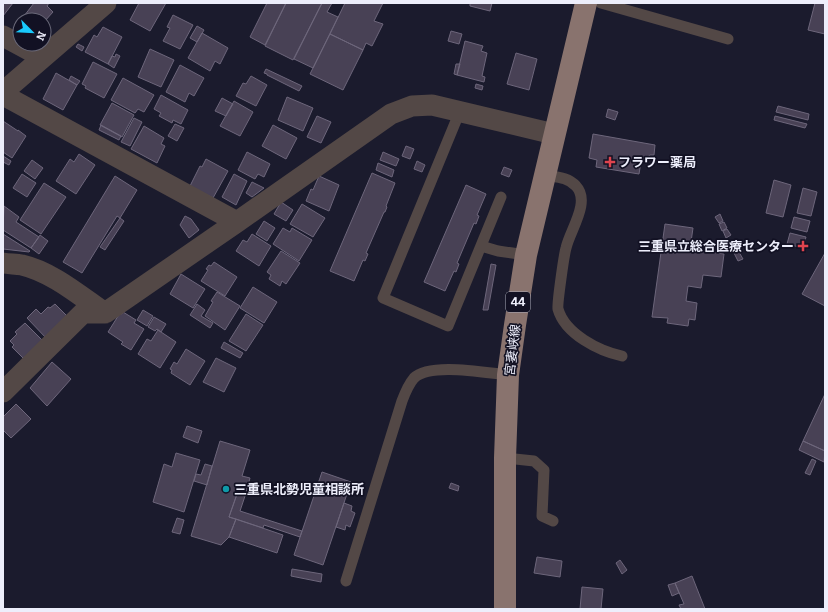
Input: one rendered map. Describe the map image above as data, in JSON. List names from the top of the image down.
{
  "streets": {
    "main road": ["44", "宮妻峡線"]
  },
  "places": {
    "health": ["フラワー薬局", "三重県立総合医療センター"],
    "other": ["三重県北勢児童相談所"]
  },
  "north": "bottom right"
}
